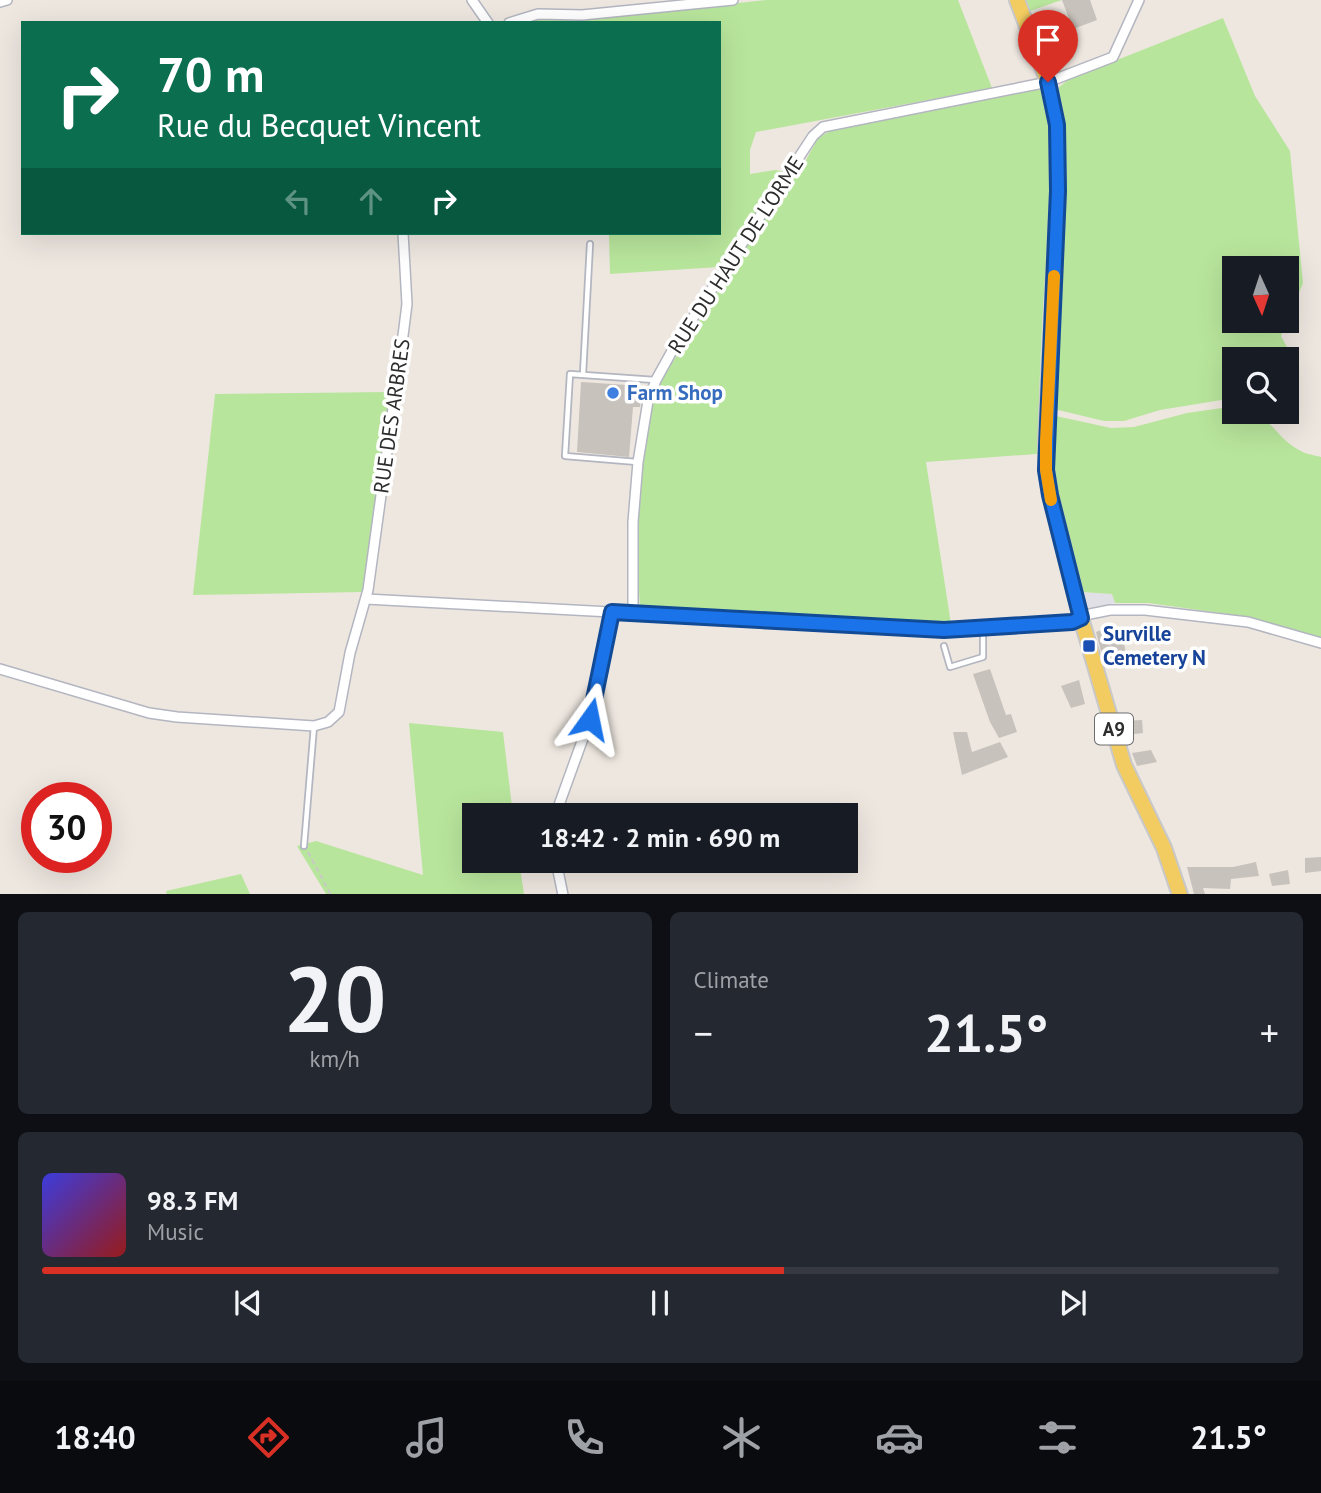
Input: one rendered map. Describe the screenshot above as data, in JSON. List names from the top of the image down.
{
  "streets": {
    "main road": ["A9"],
    "street": ["RUE DU HAUT DE L'ORME", "RUE DES ARBRES"]
  },
  "crossings": [
    ["RUE DU HAUT DE L'ORME", "A9"]
  ],
  "places": {
    "other": ["Farm Shop"],
    "transit": ["Surville Cemetery N"]
  },
  "north": "bottom",
  "page": {
    "turn": ["70 m", "Rue du Becquet Vincent"],
    "limit": "30",
    "trip": "18:42 · 2 min · 690 m",
    "tile": [
      ["20", "km/h"],
      "Climate"
    ],
    "heat": ["−", "21.5°", "+"],
    "song": ["98.3 FM", "Music"],
    "tabs": ["18:40", "21.5°"]
  }
}
